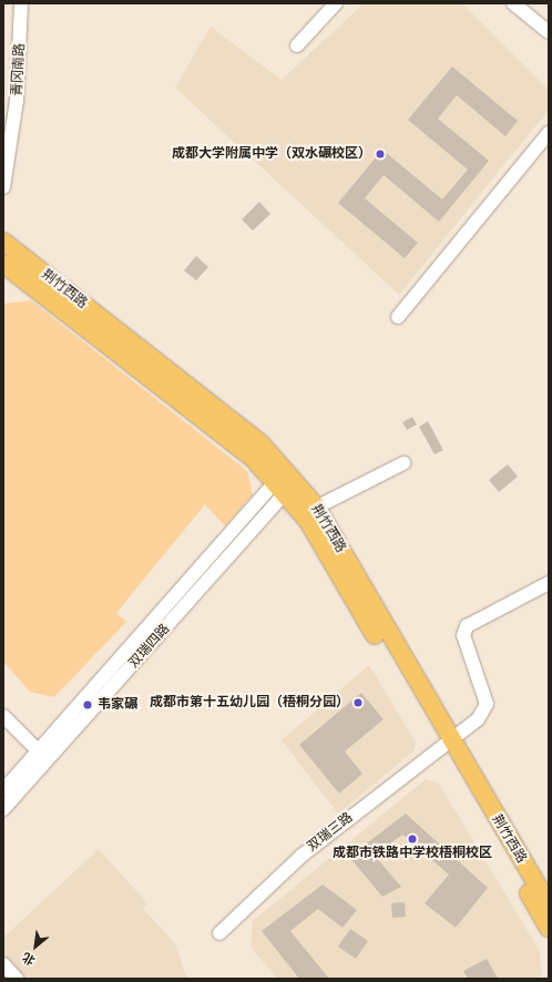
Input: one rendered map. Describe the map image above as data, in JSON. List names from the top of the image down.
{
  "streets": {
    "main road": ["荆竹西路"],
    "street": ["青冈南路", "双瑞四路", "双瑞三路"]
  },
  "crossings": [
    ["荆竹西路", "双瑞四路"],
    ["荆竹西路", "双瑞三路"]
  ],
  "places": [
    "成都大学附属中学（双水碾校区）",
    "成都市第十五幼儿园（梧桐分园）",
    "韦家碾",
    "成都市铁路中学校梧桐校区"
  ],
  "north": "bottom left"
}
